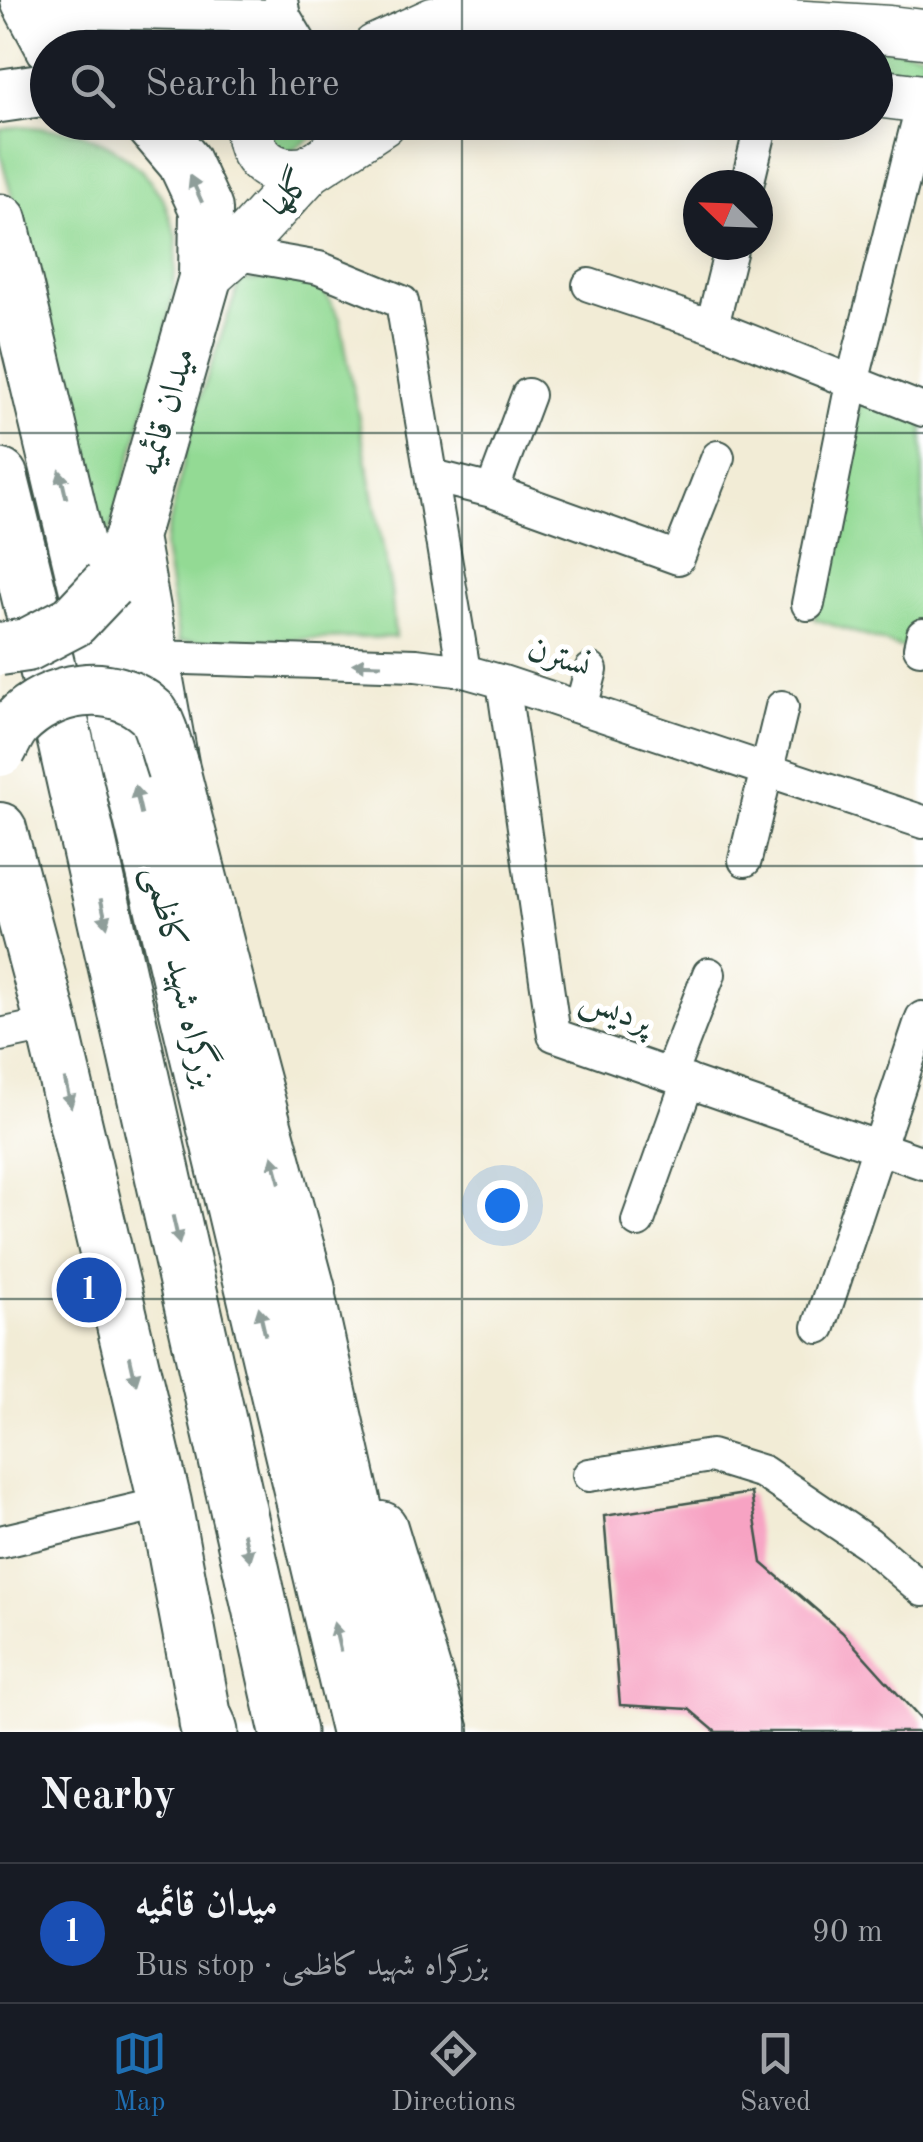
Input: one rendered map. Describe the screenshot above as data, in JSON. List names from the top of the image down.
{
  "streets": {
    "highway": ["بزرگراه شهید کاظمی"],
    "main road": ["گلها", "میدان قائمیه"],
    "street": ["نسترن", "پردیس"]
  },
  "crossings": [
    ["گلها", "میدان قائمیه"],
    ["میدان قائمیه", "بزرگراه شهید کاظمی"],
    ["نسترن", "بزرگراه شهید کاظمی"],
    ["نسترن", "پردیس"]
  ],
  "one_way": ["نسترن"],
  "north": "top left",
  "page": {
    "search": "Search here",
    "pins": "1",
    "heading": "Nearby",
    "list": [
      {
        "mark": "1",
        "name": "میدان قائمیه",
        "note": "Bus stop · بزرگراه شهید کاظمی",
        "value": "90 m"
      }
    ],
    "nav": ["Map", "Directions", "Saved"]
  }
}
